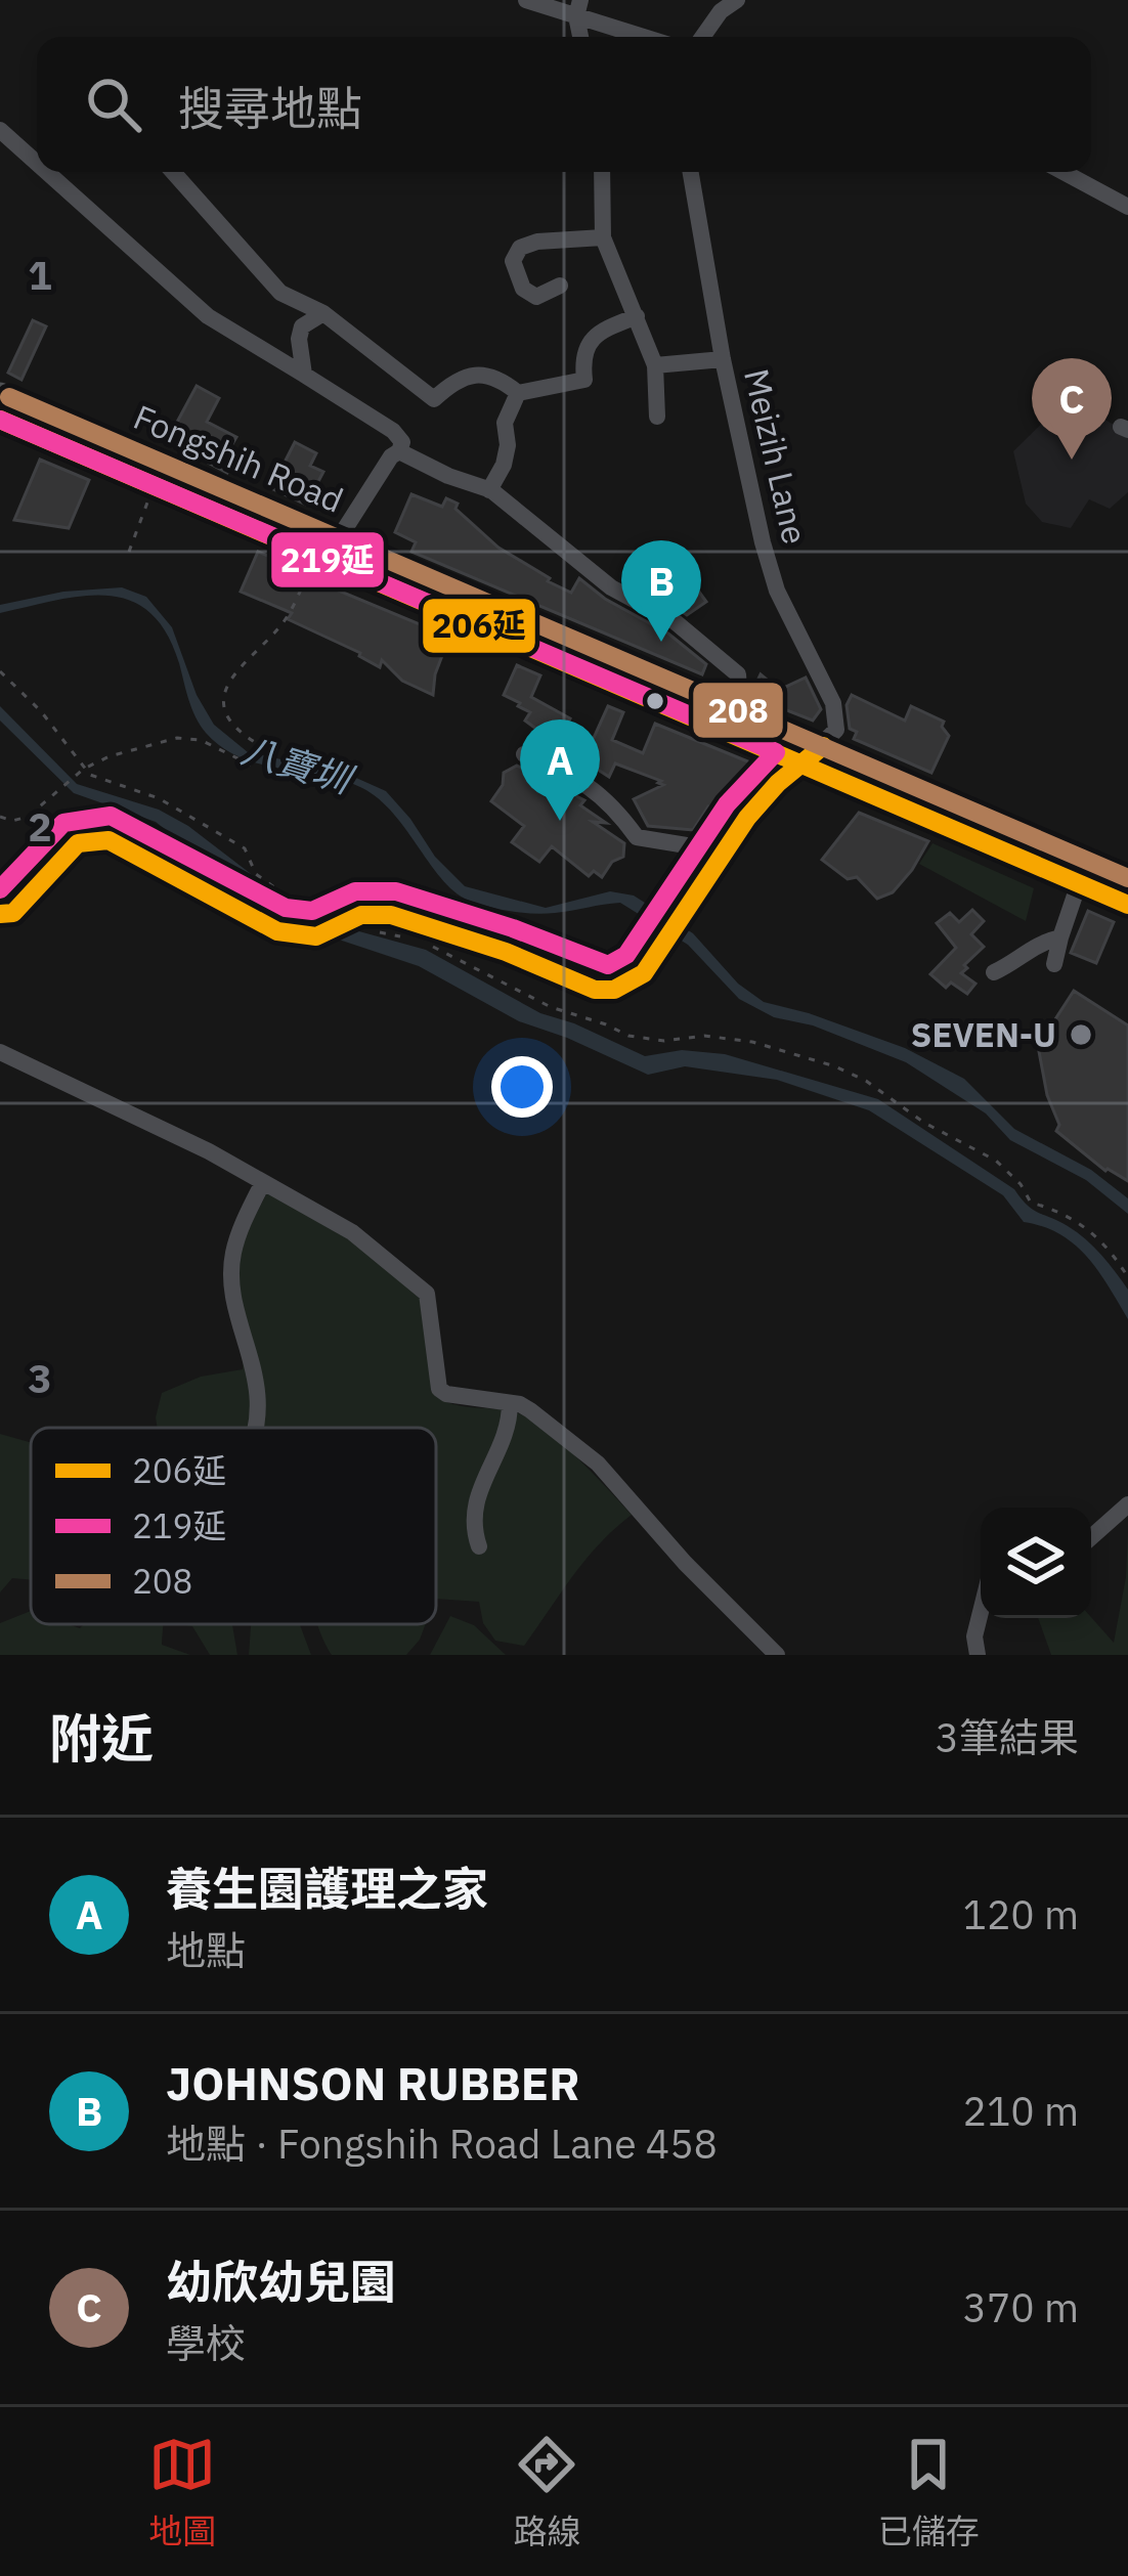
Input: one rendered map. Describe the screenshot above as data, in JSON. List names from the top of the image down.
{
  "streets": {
    "main road": ["Fongshih Road"],
    "street": ["Meizih Lane"]
  },
  "crossings": [
    ["Meizih Lane", "Fongshih Road"]
  ],
  "water": ["八寶圳"],
  "places": ["SEVEN-U"],
  "lines": ["transit line 208", "transit line 206延", "transit line 219延"],
  "legend": ["206延", "219延", "208"],
  "page": {
    "search": "搜尋地點",
    "pins": ["C", "B", "A"],
    "heading": ["附近", "3筆結果"],
    "list": [
      {
        "mark": "A",
        "name": "養生園護理之家",
        "note": "地點",
        "value": "120 m"
      },
      {
        "mark": "B",
        "name": "JOHNSON RUBBER",
        "note": "地點 · Fongshih Road Lane 458",
        "value": "210 m"
      },
      {
        "mark": "C",
        "name": "幼欣幼兒園",
        "note": "學校",
        "value": "370 m"
      }
    ],
    "nav": ["地圖", "路線", "已儲存"]
  },
  "grid": {
    "rows": ["1", "2", "3"]
  }
}
